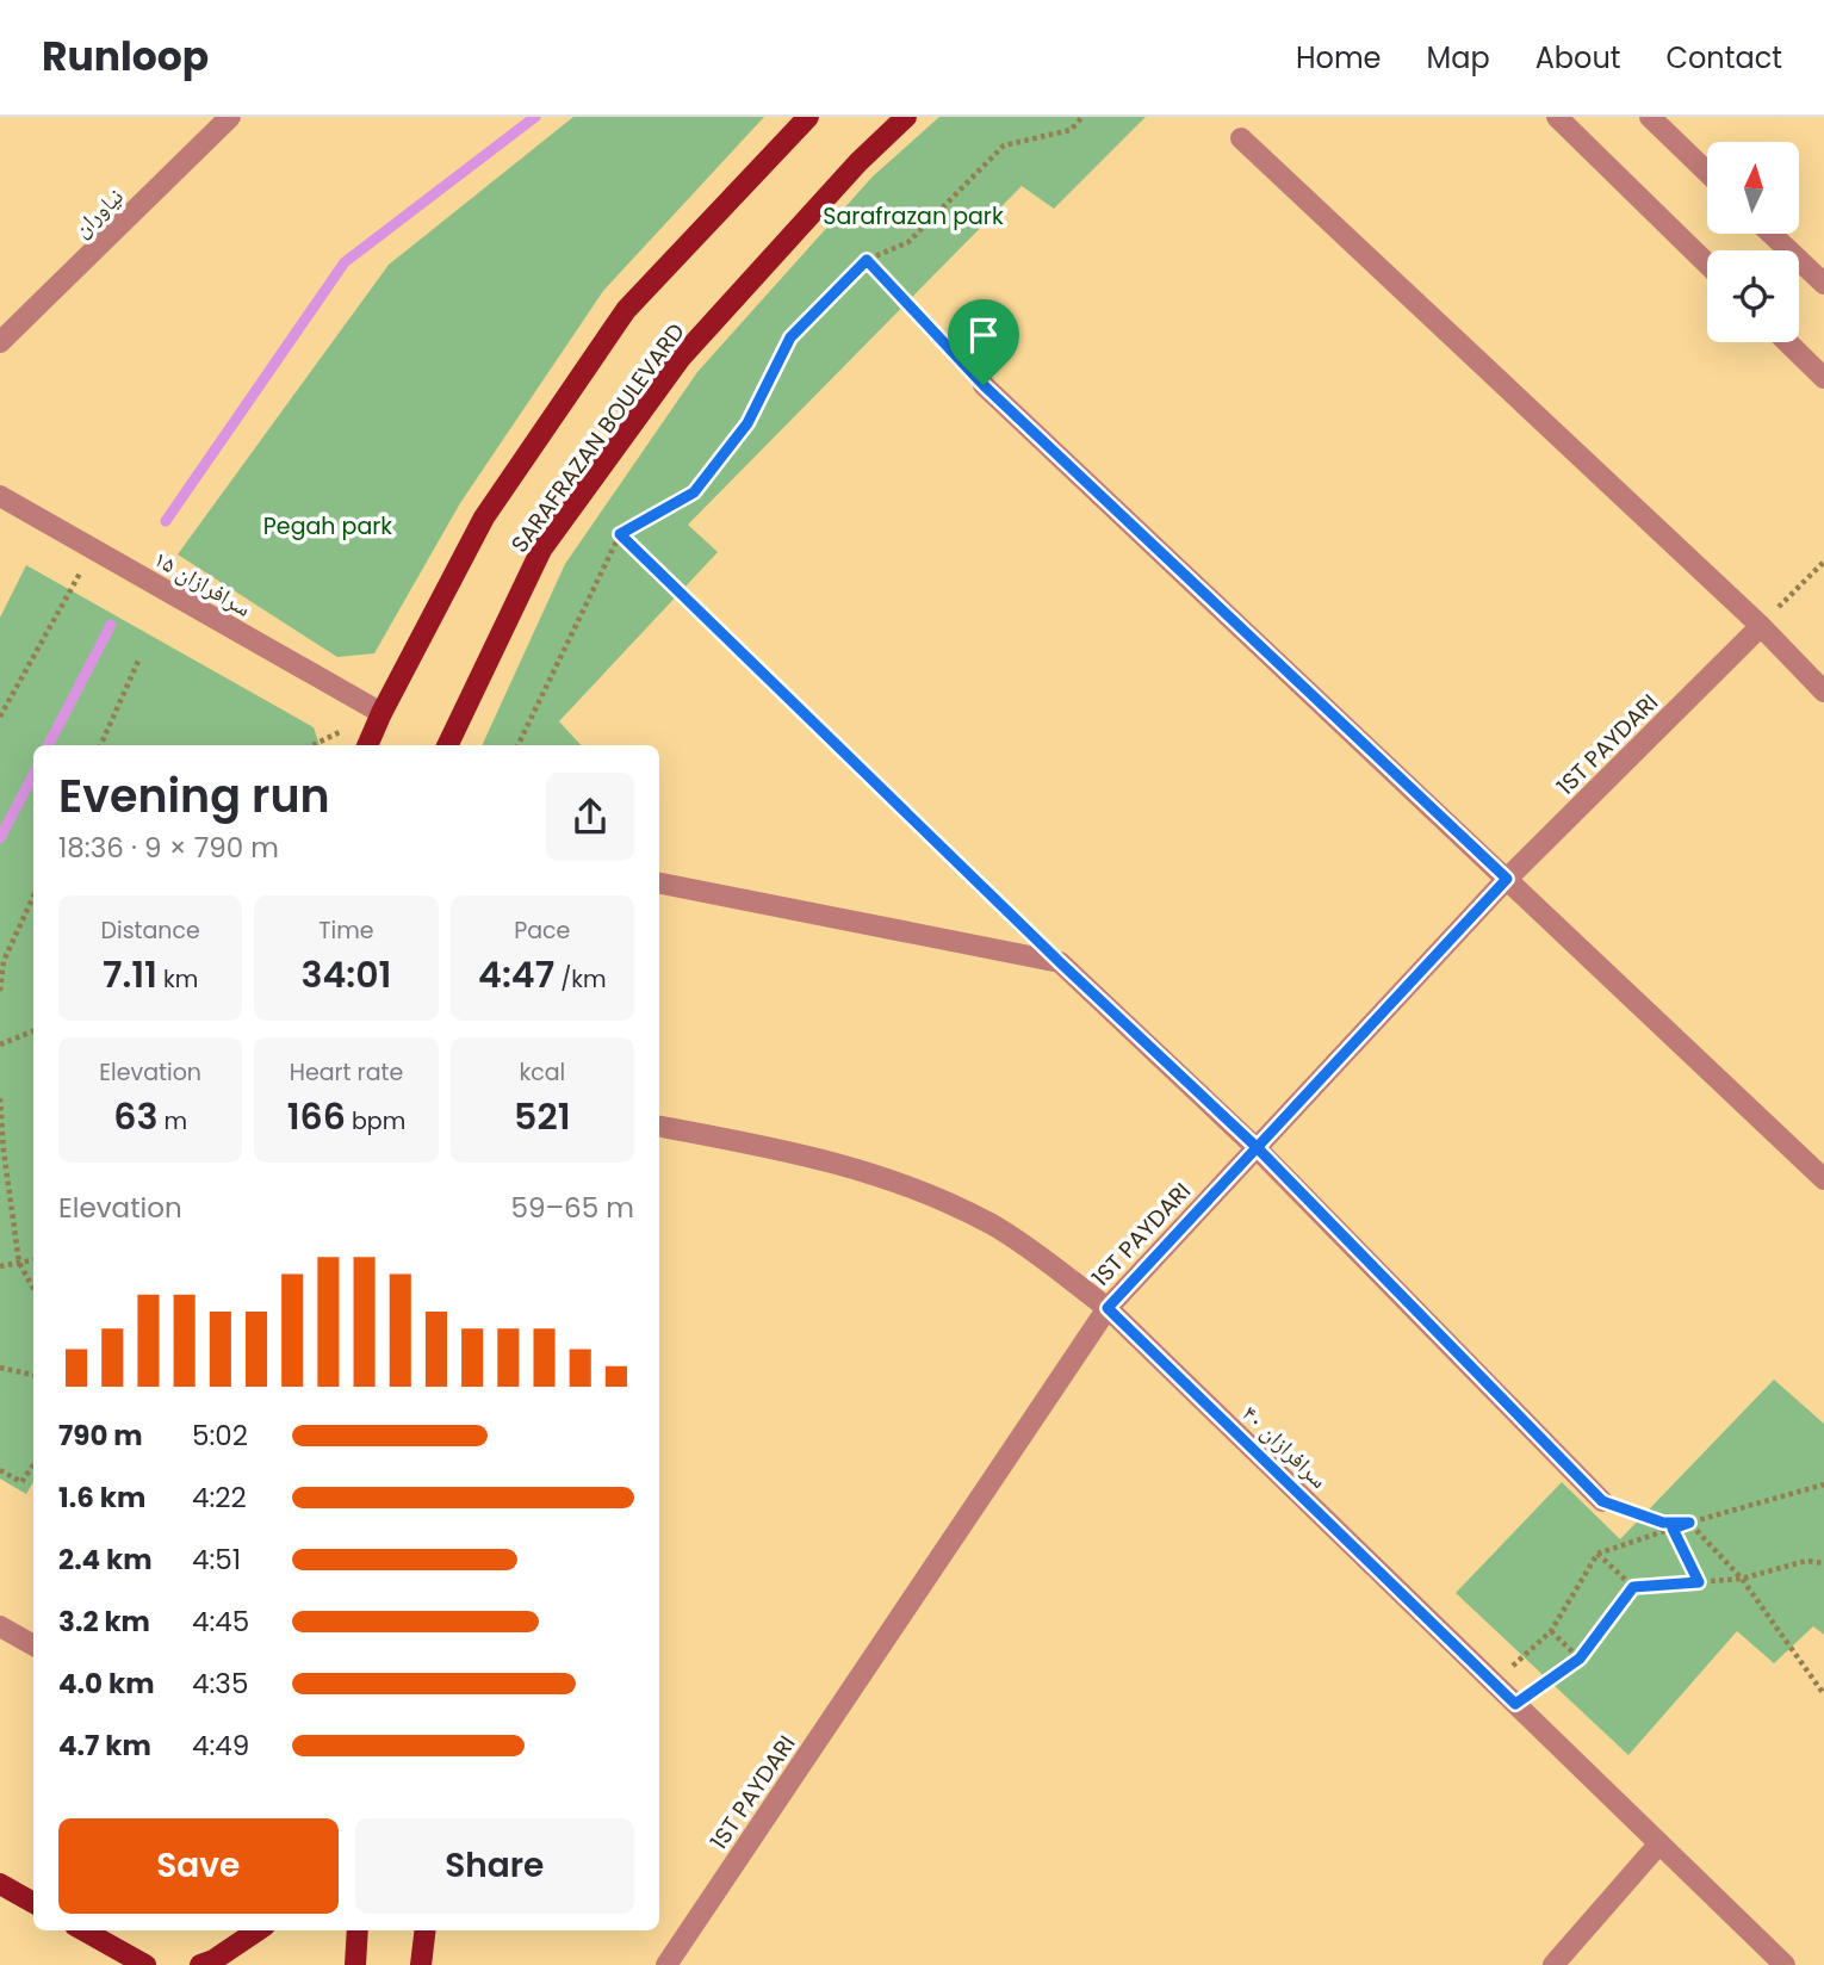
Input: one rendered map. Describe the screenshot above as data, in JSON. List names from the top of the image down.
{
  "streets": {
    "main road": ["SARAFRAZAN BOULEVARD"],
    "street": [
      "نیاوران",
      "سرافرازان ۱۵",
      "1ST PAYDARI",
      "سرافرازان ۴۰"
    ]
  },
  "crossings": [
    ["SARAFRAZAN BOULEVARD", "سرافرازان ۱۵"],
    ["1ST PAYDARI", "سرافرازان ۴۰"]
  ],
  "parks": ["Sarafrazan park", "Pegah park"],
  "north": "top",
  "page": {
    "header": "Runloop",
    "nav": [
      "Home",
      "Map",
      "About",
      "Contact"
    ],
    "heading": ["Evening run", "18:36 · 9 × 790 m"],
    "stats": [
      ["Distance", "7.11 km"],
      ["Time", "34:01"],
      ["Pace", "4:47 /km"],
      ["Elevation", "63 m"],
      ["Heart rate", "166 bpm"],
      ["kcal", "521"]
    ],
    "chart": ["Elevation", "59–65 m"],
    "list": [
      {
        "name": "790 m",
        "note": "5:02"
      },
      {
        "name": "1.6 km",
        "note": "4:22"
      },
      {
        "name": "2.4 km",
        "note": "4:51"
      },
      {
        "name": "3.2 km",
        "note": "4:45"
      },
      {
        "name": "4.0 km",
        "note": "4:35"
      },
      {
        "name": "4.7 km",
        "note": "4:49"
      }
    ],
    "buttons": ["Save", "Share"]
  }
}
